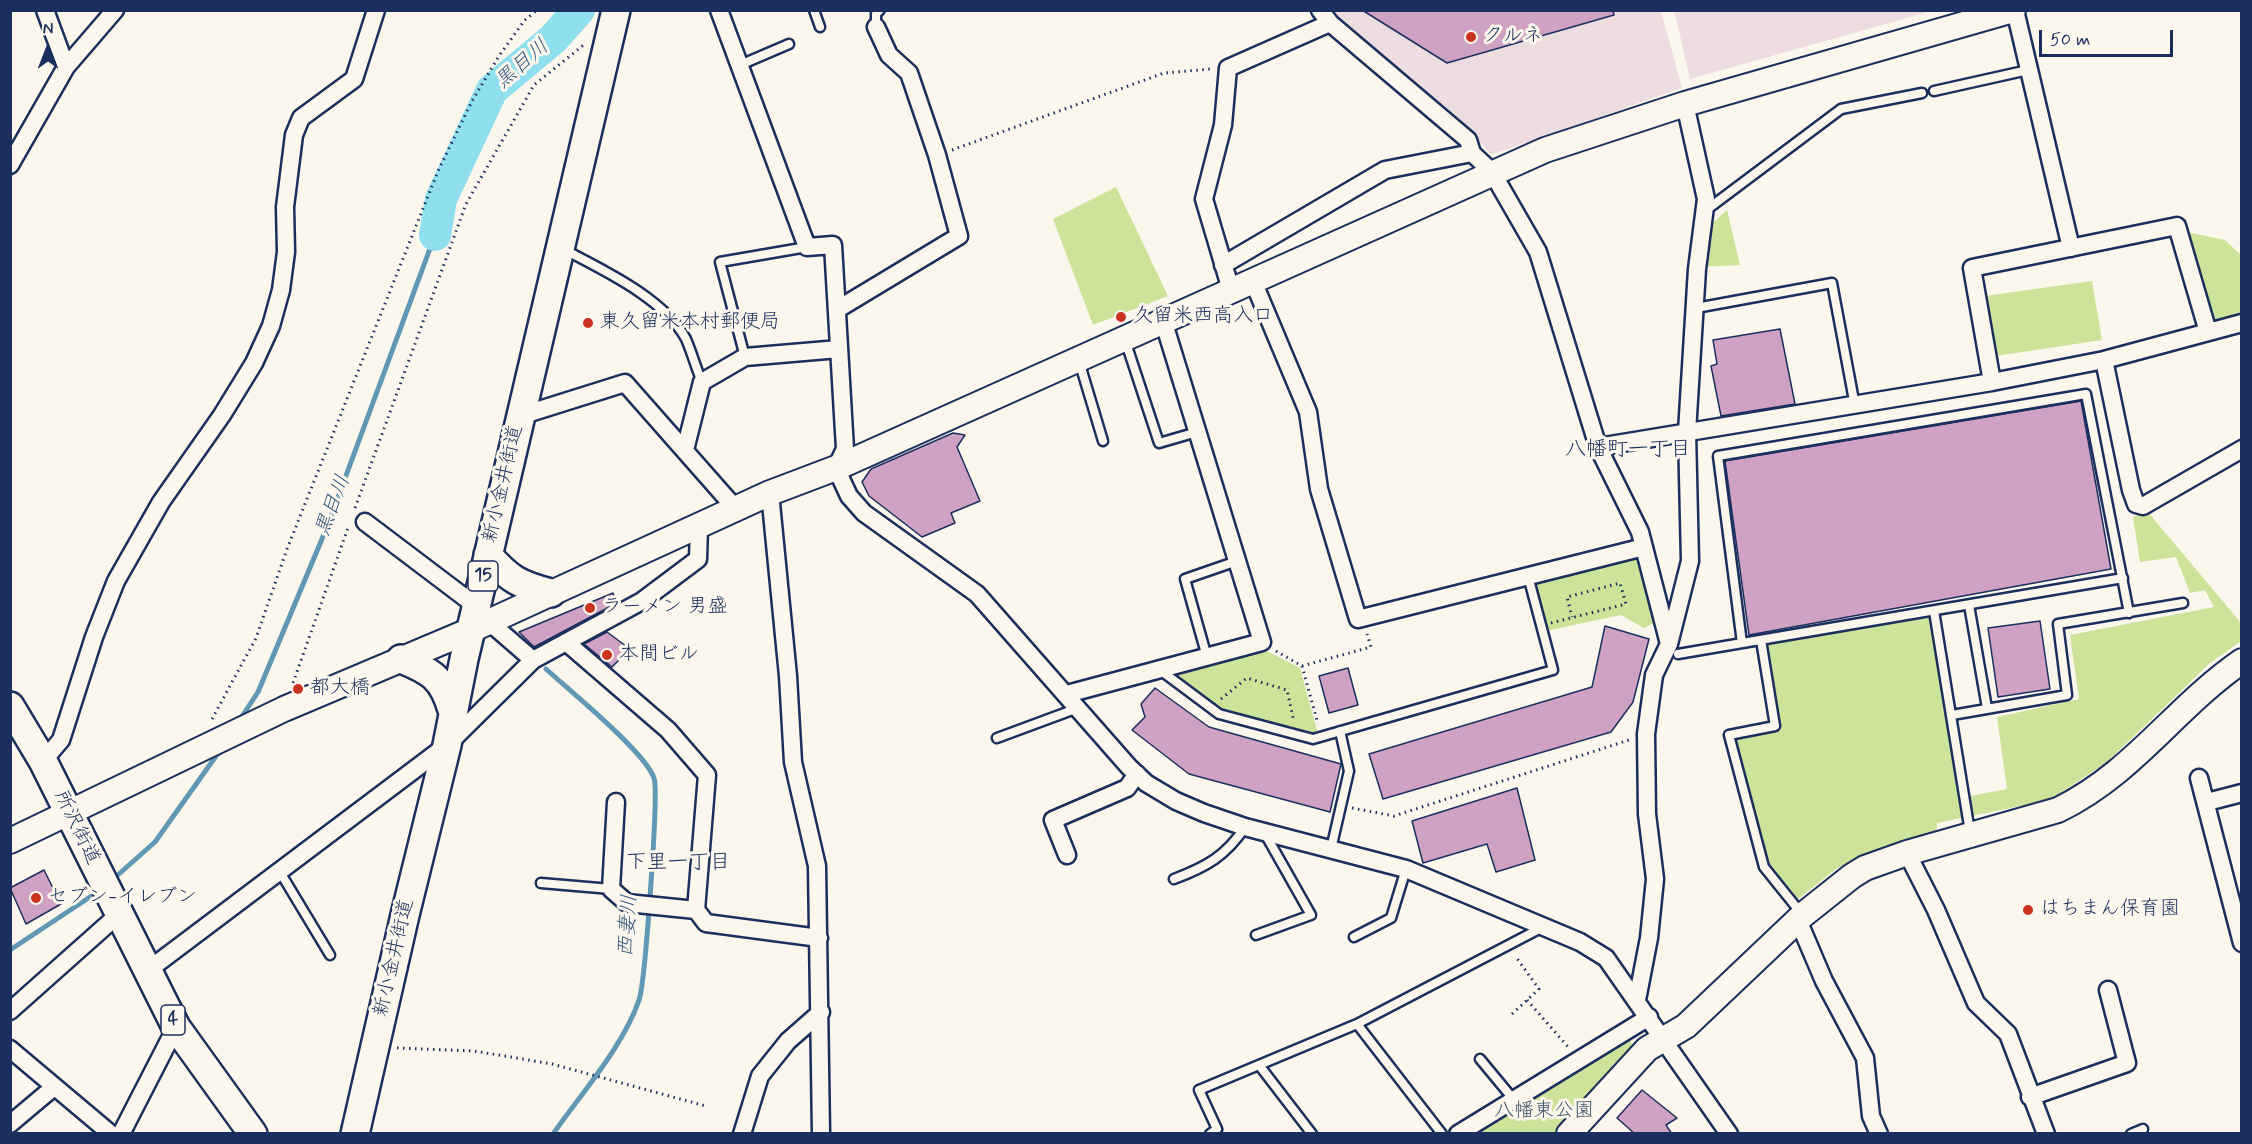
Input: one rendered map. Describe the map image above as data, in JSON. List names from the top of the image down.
{
  "streets": {
    "main road": [
      "新小金井街道",
      "15",
      "所沢街道",
      "4"
    ]
  },
  "districts": ["八幡町一丁目", "下里一丁目"],
  "water": ["黒目川", "西妻川"],
  "parks": ["八幡東公園"],
  "places": [
    "クルネ",
    "久留米西高入口",
    "東久留米本村郵便局",
    "ラーメン 男盛",
    "本間ビル",
    "都大橋",
    "セブン-イレブン",
    "はちまん保育園"
  ],
  "scale_bar": "50 m",
  "north": "top"
}
